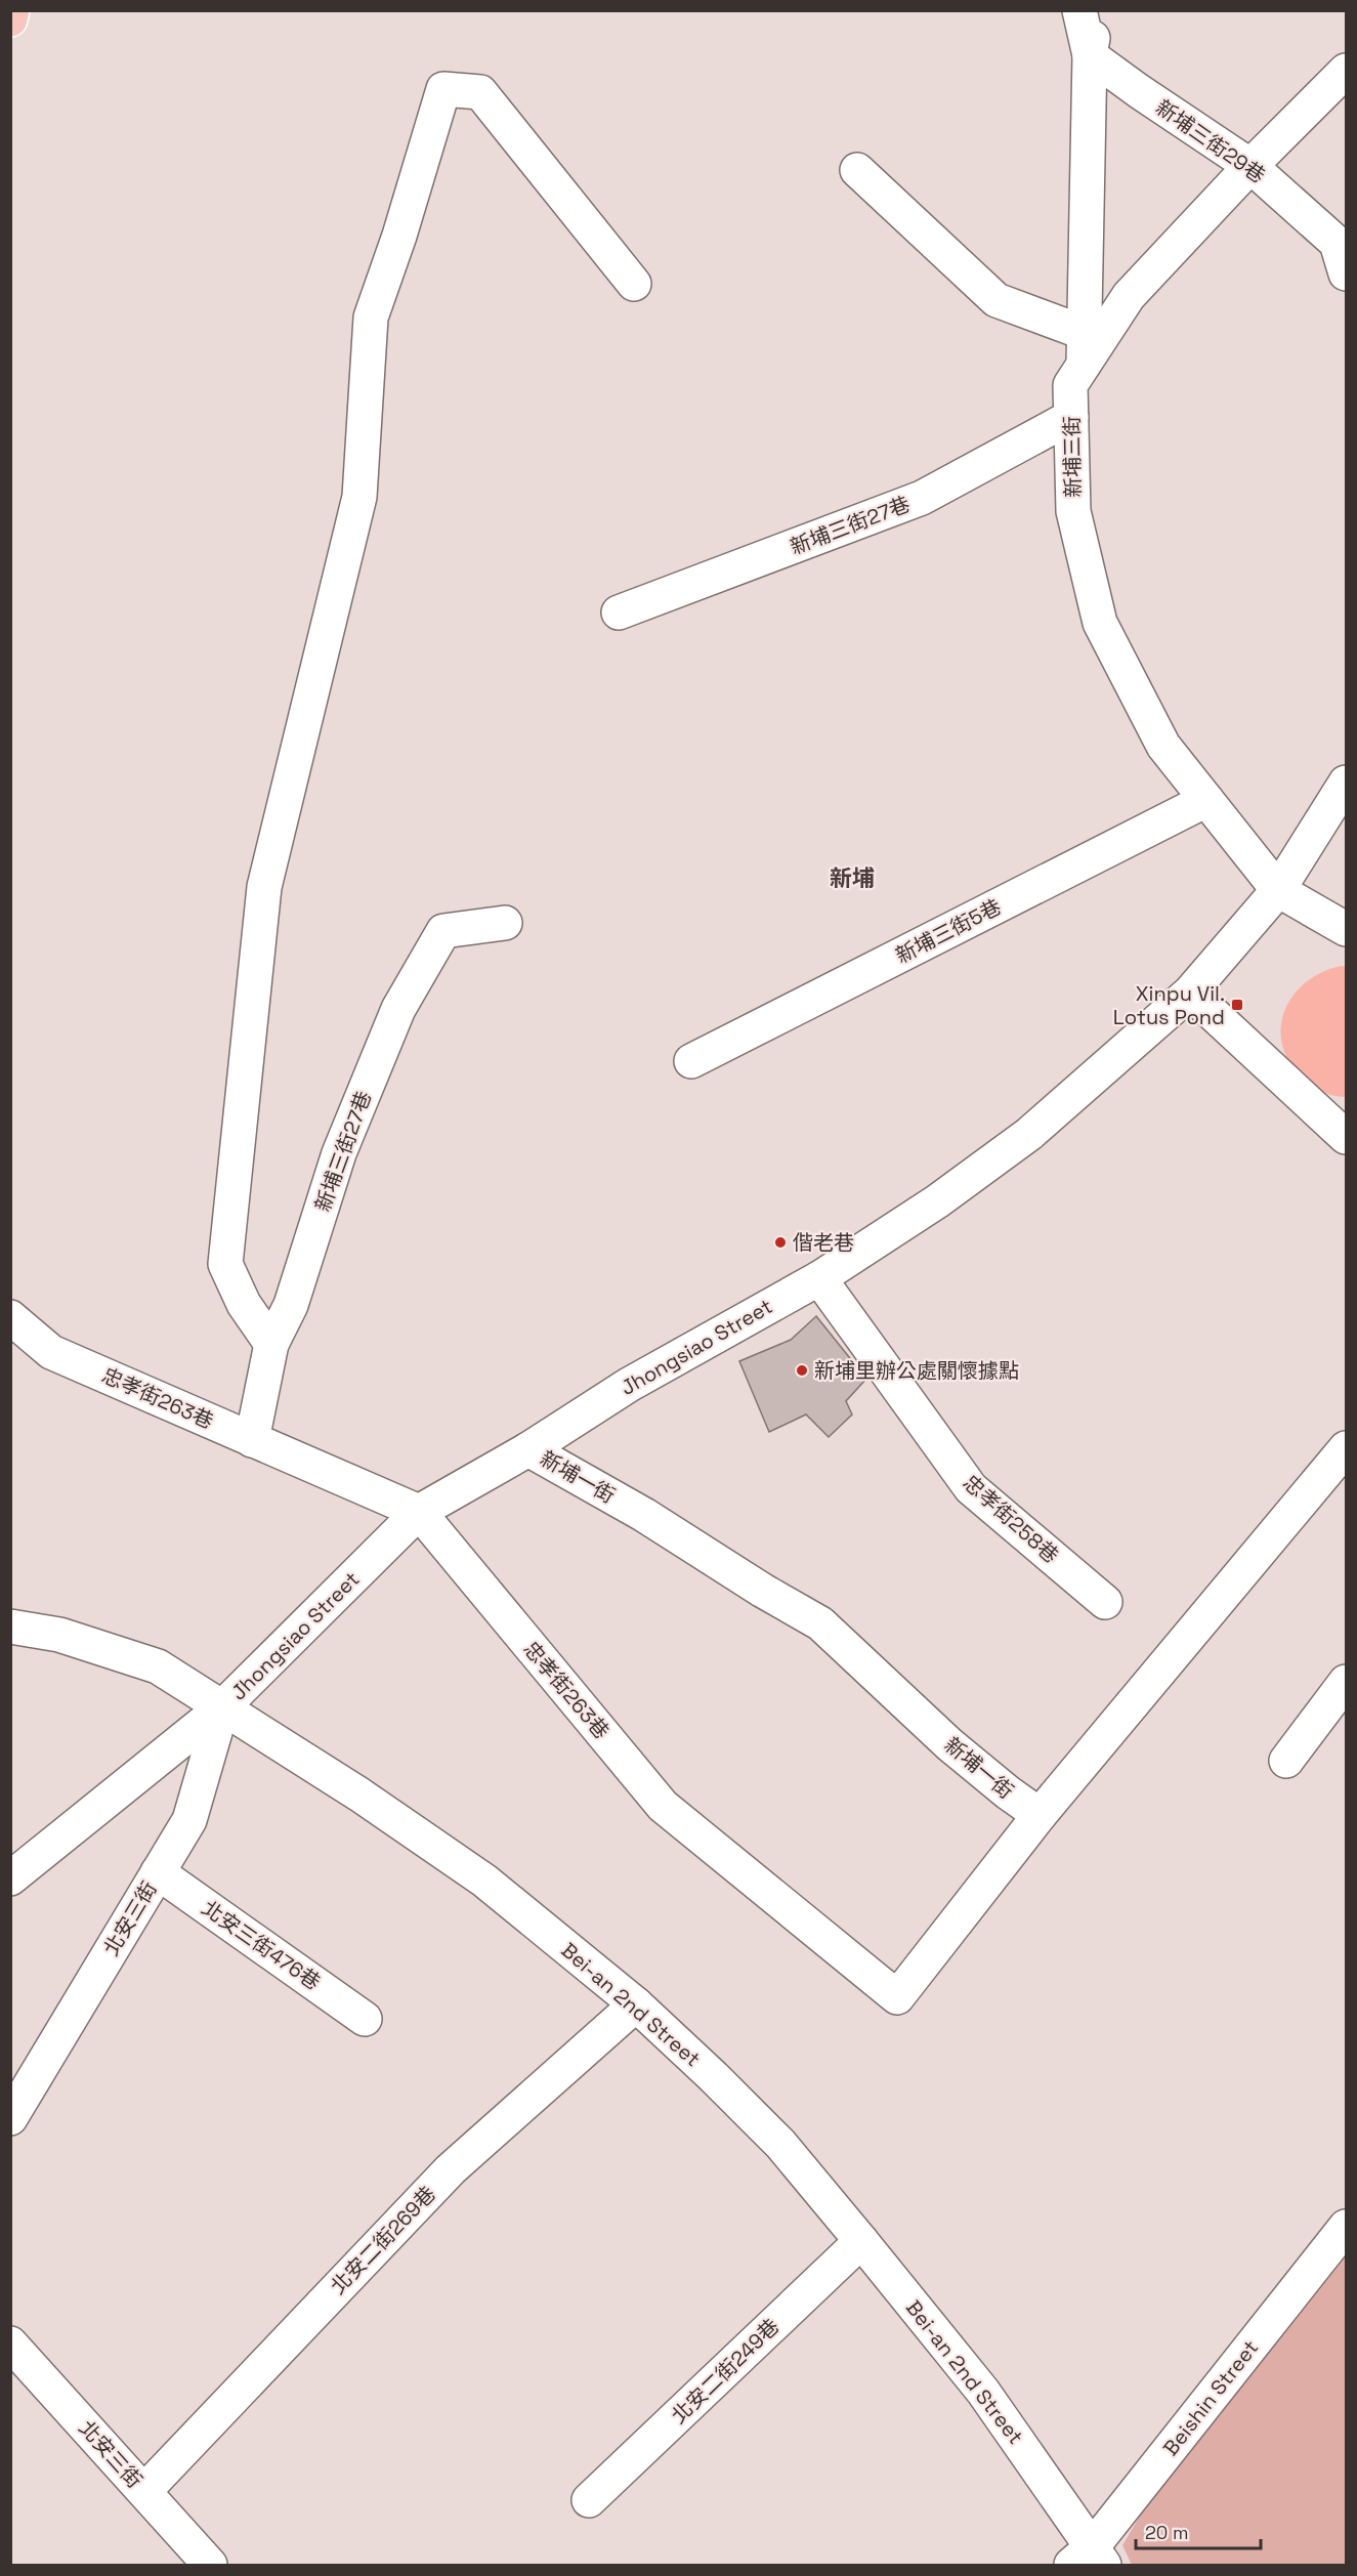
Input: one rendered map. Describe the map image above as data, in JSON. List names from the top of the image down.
{
  "streets": {
    "street": [
      "新埔三街29巷",
      "新埔三街",
      "新埔三街27巷",
      "新埔三街5巷",
      "Jhongsiao Street",
      "忠孝街263巷",
      "新埔一街",
      "忠孝街258巷",
      "北安三街",
      "北安三街476巷",
      "Bei-an 2nd Street",
      "北安二街269巷",
      "北安二街249巷",
      "Beishin Street"
    ]
  },
  "crossings": [
    ["新埔三街29巷", "新埔三街"],
    ["新埔三街", "新埔三街27巷"],
    ["新埔三街", "新埔三街5巷"],
    ["新埔三街", "Jhongsiao Street"],
    ["新埔三街27巷", "忠孝街263巷"],
    ["Jhongsiao Street", "忠孝街263巷"],
    ["Jhongsiao Street", "新埔一街"],
    ["Jhongsiao Street", "忠孝街258巷"],
    ["Jhongsiao Street", "北安三街"],
    ["Jhongsiao Street", "Bei-an 2nd Street"],
    ["忠孝街263巷", "新埔一街"],
    ["北安三街", "北安三街476巷"],
    ["北安三街", "Bei-an 2nd Street"],
    ["北安三街", "北安二街269巷"],
    ["Bei-an 2nd Street", "北安二街269巷"],
    ["Bei-an 2nd Street", "北安二街249巷"],
    ["Bei-an 2nd Street", "Beishin Street"]
  ],
  "districts": ["新埔"],
  "places": {
    "transit": ["Xinpu Vil. Lotus Pond"],
    "other": ["偕老巷", "新埔里辦公處關懷據點"]
  },
  "scale_bar": "20 m"
}
